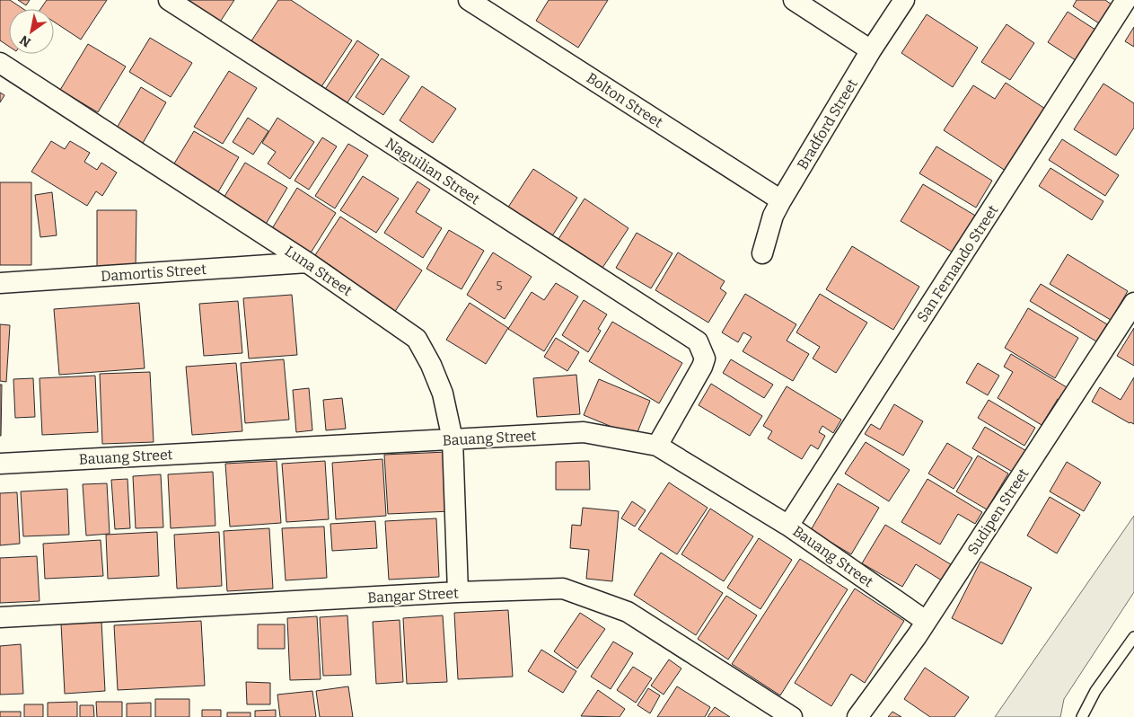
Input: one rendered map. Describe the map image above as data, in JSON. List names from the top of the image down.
{
  "streets": {
    "street": [
      "Bolton Street",
      "Bradford Street",
      "Naguilian Street",
      "San Fernando Street",
      "Luna Street",
      "Damortis Street",
      "Bauang Street",
      "Sudipen Street",
      "Bangar Street"
    ]
  },
  "crossings": [
    ["Bolton Street", "Bradford Street"],
    ["Naguilian Street", "Bauang Street"],
    ["San Fernando Street", "Bauang Street"],
    ["Luna Street", "Damortis Street"],
    ["Luna Street", "Bauang Street"],
    ["Luna Street", "Bangar Street"],
    ["Bauang Street", "Sudipen Street"]
  ],
  "house_numbers": ["5"],
  "north": "bottom left"
}
